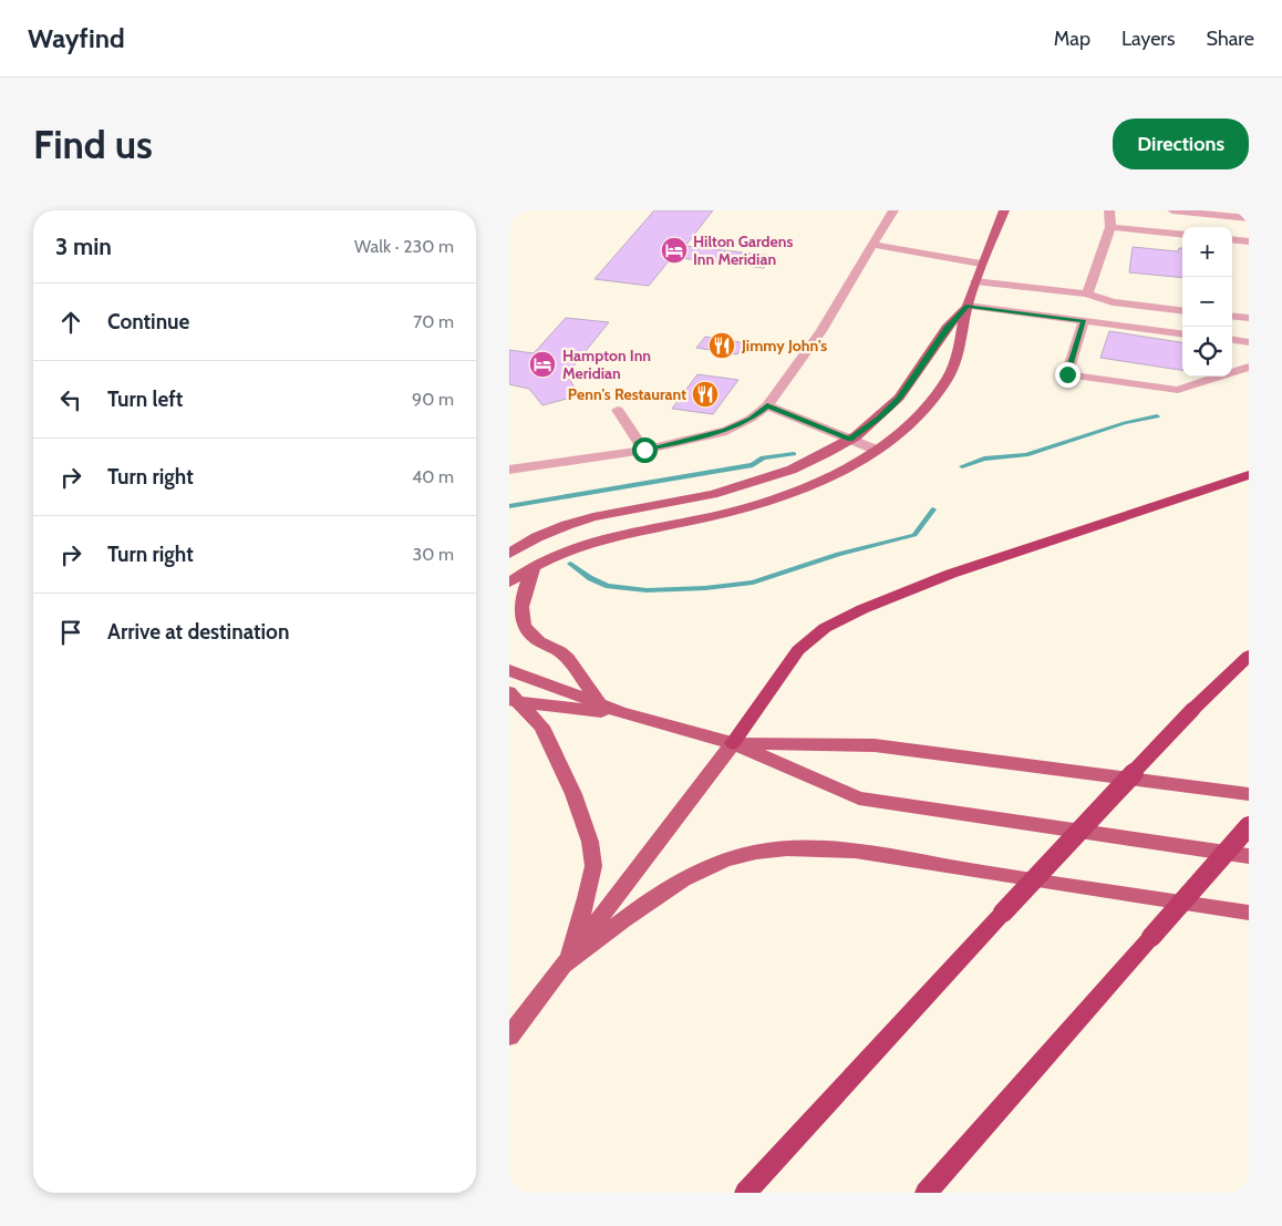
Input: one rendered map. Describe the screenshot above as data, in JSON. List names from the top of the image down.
{
  "places": {
    "hotel": ["Hilton Gardens Inn Meridian", "Hampton Inn Meridian"],
    "restaurant": ["Jimmy John's", "Penn's Restaurant"]
  },
  "page": {
    "header": "Wayfind",
    "nav": ["Map", "Layers", "Share"],
    "buttons": "Directions",
    "title": "Find us",
    "heading": ["3 min", "Walk · 230 m"],
    "map_buttons": ["+", "−"],
    "list": [
      ["Continue", "70 m"],
      ["Turn left", "90 m"],
      ["Turn right", "40 m"],
      ["Turn right", "30 m"],
      "Arrive at destination"
    ]
  }
}
